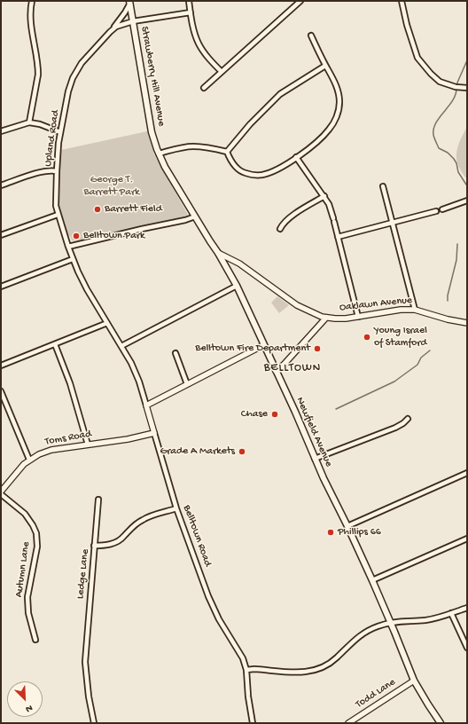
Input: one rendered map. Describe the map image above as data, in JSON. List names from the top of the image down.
{
  "streets": {
    "main road": ["Strawberry Hill Avenue", "Newfield Avenue"],
    "street": [
      "Upland Road",
      "Oaklawn Avenue",
      "Toms Road",
      "Belltown Road",
      "Autumn Lane",
      "Ledge Lane",
      "Todd Lane"
    ]
  },
  "crossings": [
    ["Strawberry Hill Avenue", "Upland Road"],
    ["Strawberry Hill Avenue", "Newfield Avenue"],
    ["Upland Road", "Belltown Road"],
    ["Oaklawn Avenue", "Newfield Avenue"],
    ["Newfield Avenue", "Todd Lane"],
    ["Toms Road", "Belltown Road"],
    ["Toms Road", "Autumn Lane"],
    ["Belltown Road", "Ledge Lane"]
  ],
  "districts": ["BELLTOWN"],
  "parks": ["George T. Barrett Park"],
  "places": [
    "Barrett Field",
    "Belltown Park",
    "Young Israel of Stamford",
    "Belltown Fire Department",
    "Chase",
    "Grade A Markets",
    "Phillips 66"
  ],
  "north": "bottom right"
}
